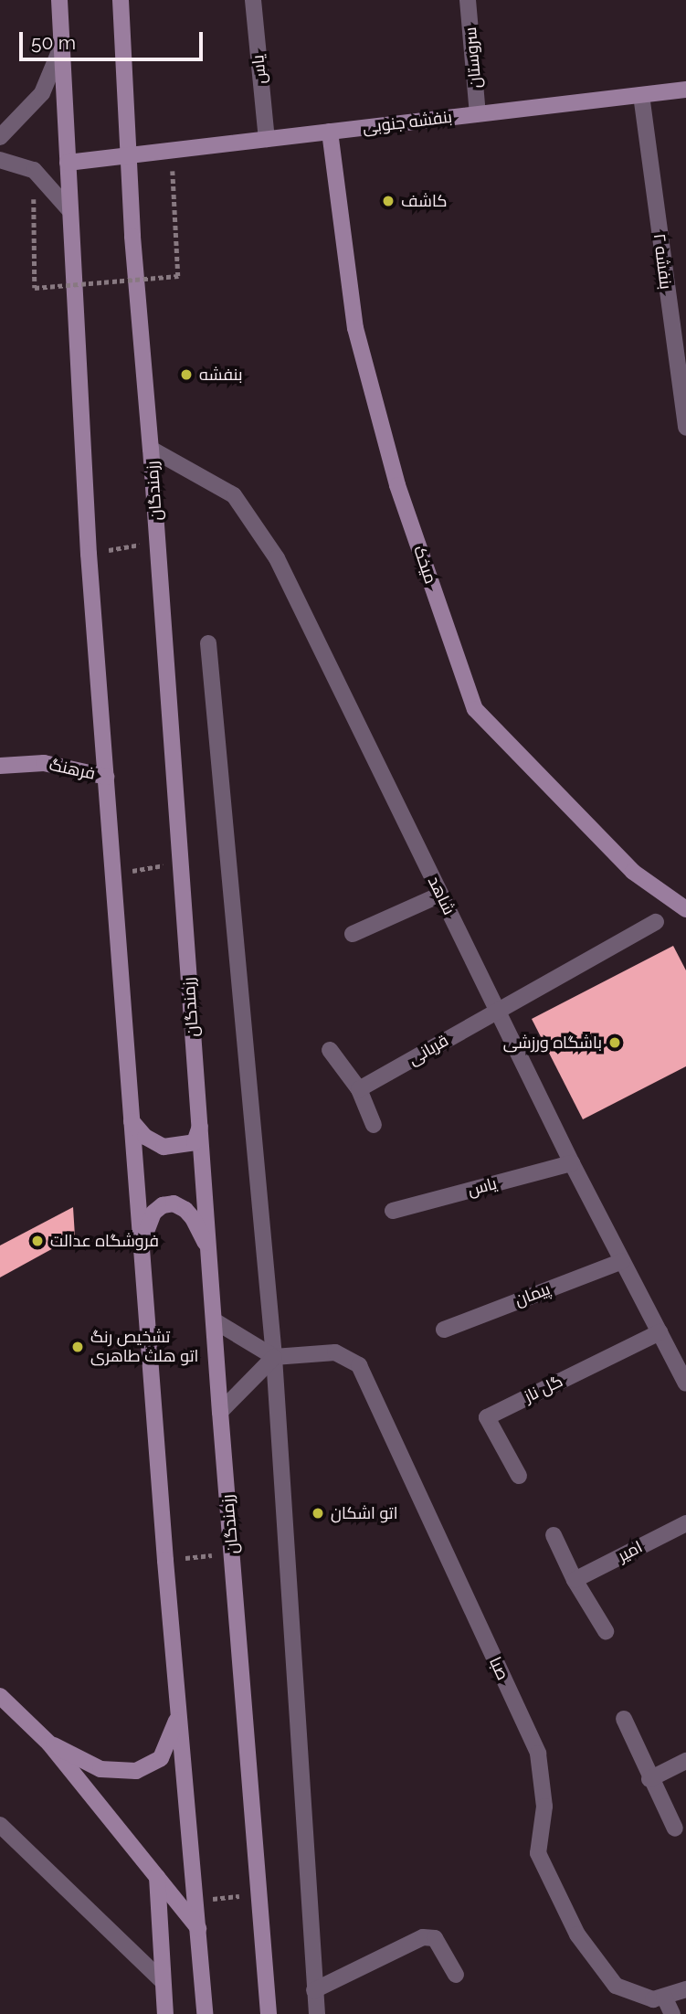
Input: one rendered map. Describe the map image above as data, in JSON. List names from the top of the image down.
{
  "streets": {
    "main road": [
      "بنفشه جنوبی",
      "رزمندگان",
      "میخک",
      "فرهنگ"
    ],
    "street": [
      "سروستان",
      "یاس",
      "بنفشه ۲",
      "شاهد",
      "قربانی",
      "پیمان",
      "گل ناز",
      "امیر",
      "صبا"
    ]
  },
  "crossings": [
    ["سروستان", "بنفشه جنوبی"],
    ["یاس", "بنفشه جنوبی"],
    ["یاس", "شاهد"],
    ["بنفشه جنوبی", "بنفشه ۲"],
    ["بنفشه جنوبی", "رزمندگان"],
    ["بنفشه جنوبی", "میخک"],
    ["رزمندگان", "شاهد"],
    ["شاهد", "قربانی"],
    ["شاهد", "پیمان"],
    ["شاهد", "گل ناز"]
  ],
  "places": [
    "کاشف",
    "بنفشه",
    "باشگاه ورزشی",
    "فروشگاه عدالت",
    "تشخیص رنگ اتو هلث طاهری",
    "اتو اشکان"
  ],
  "scale_bar": "50 m"
}
